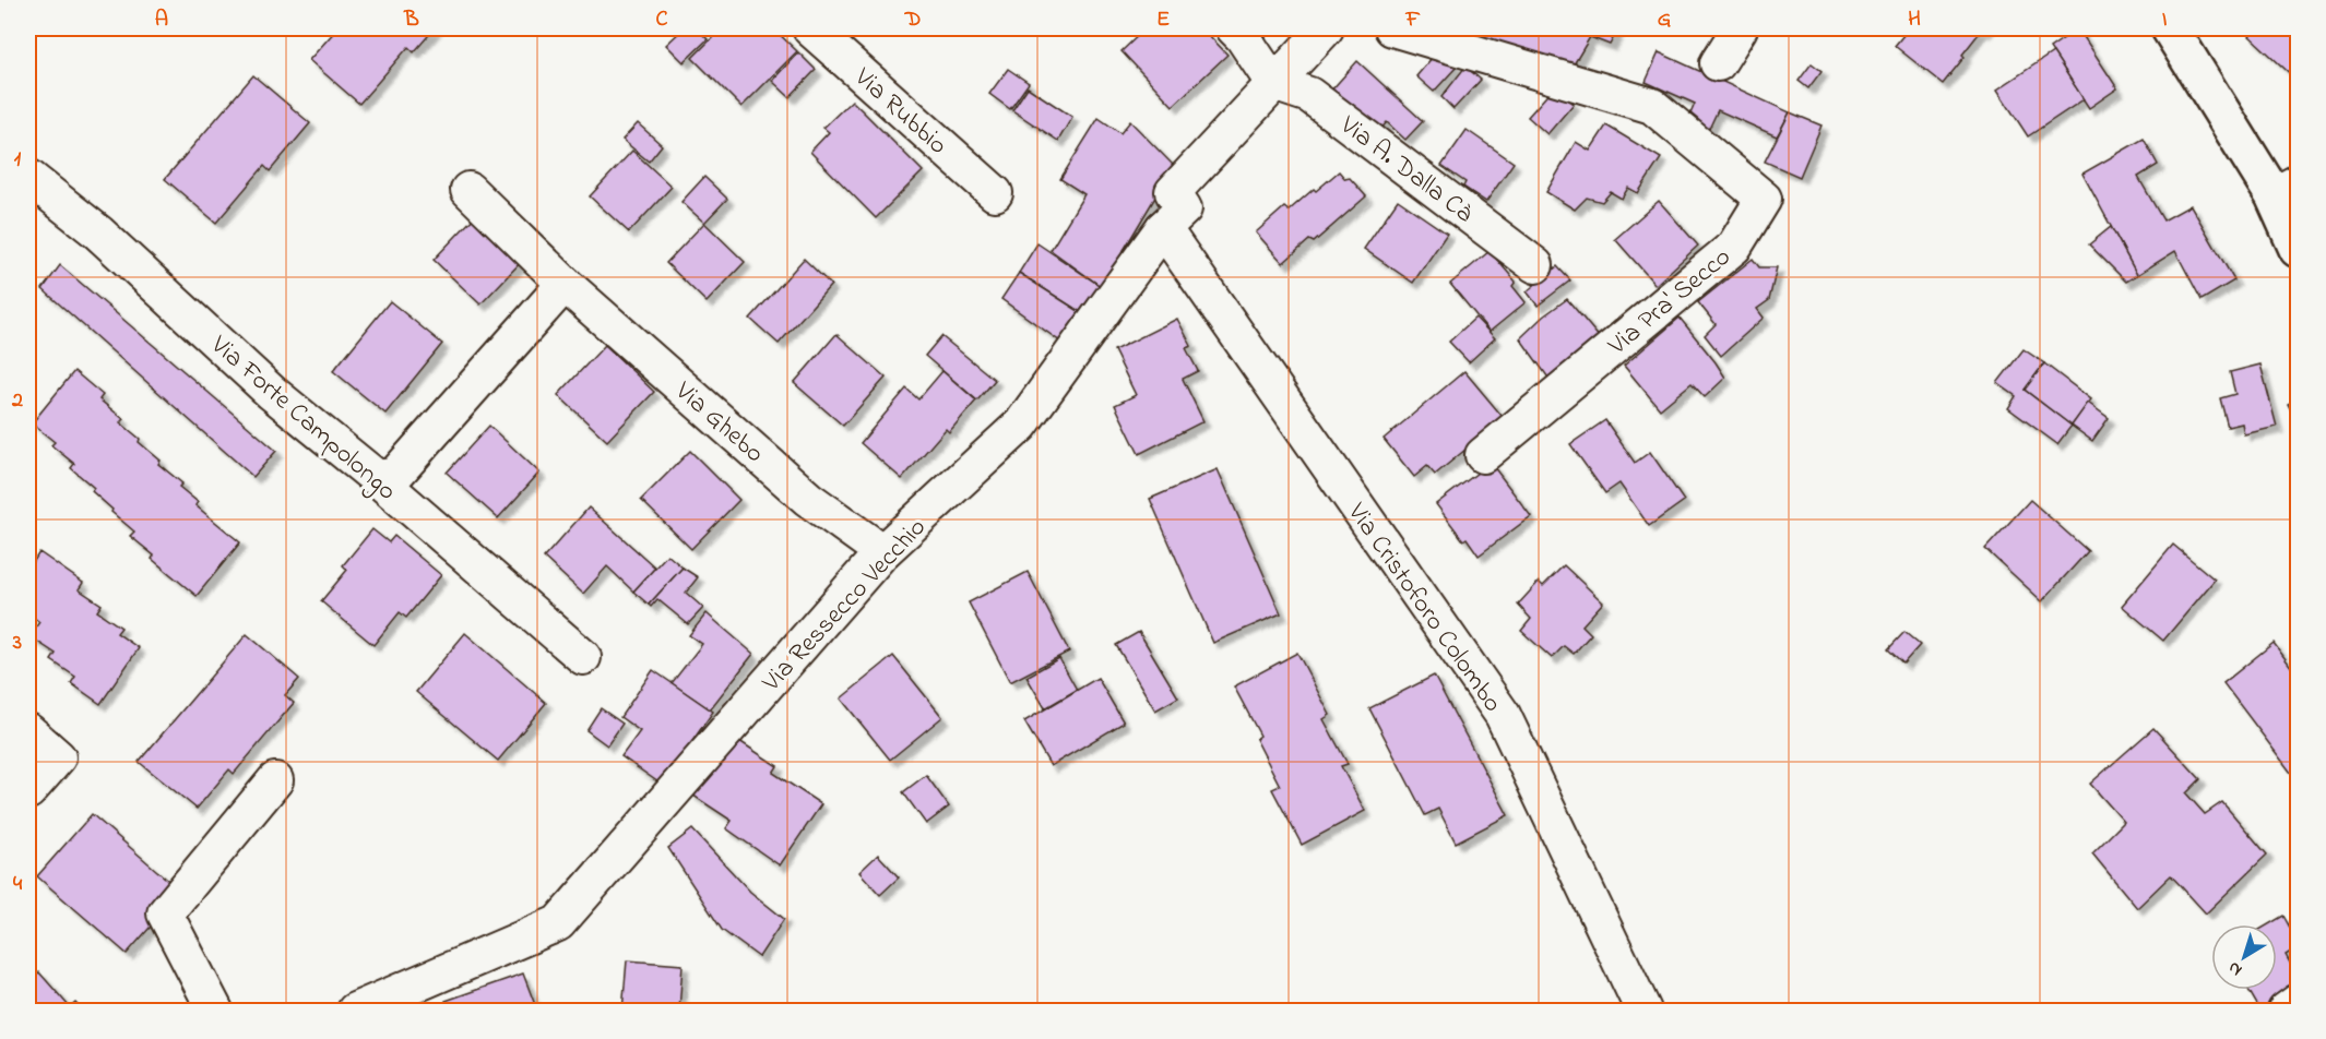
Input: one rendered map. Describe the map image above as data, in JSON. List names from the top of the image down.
{
  "streets": {
    "street": [
      "Via Rubbio",
      "Via A. Dalla Cà",
      "Via Pra' Secco",
      "Via Forte Campolongo",
      "Via Ghebo",
      "Via Ressecco Vecchio",
      "Via Cristoforo Colombo"
    ]
  },
  "crossings": [
    ["Via A. Dalla Cà", "Via Ressecco Vecchio"],
    ["Via Ghebo", "Via Ressecco Vecchio"],
    ["Via Ressecco Vecchio", "Via Cristoforo Colombo"]
  ],
  "north": "bottom left",
  "grid": {
    "columns": [
      "A",
      "B",
      "C",
      "D",
      "E",
      "F",
      "G",
      "H",
      "I"
    ],
    "rows": [
      "1",
      "2",
      "3",
      "4"
    ]
  }
}
